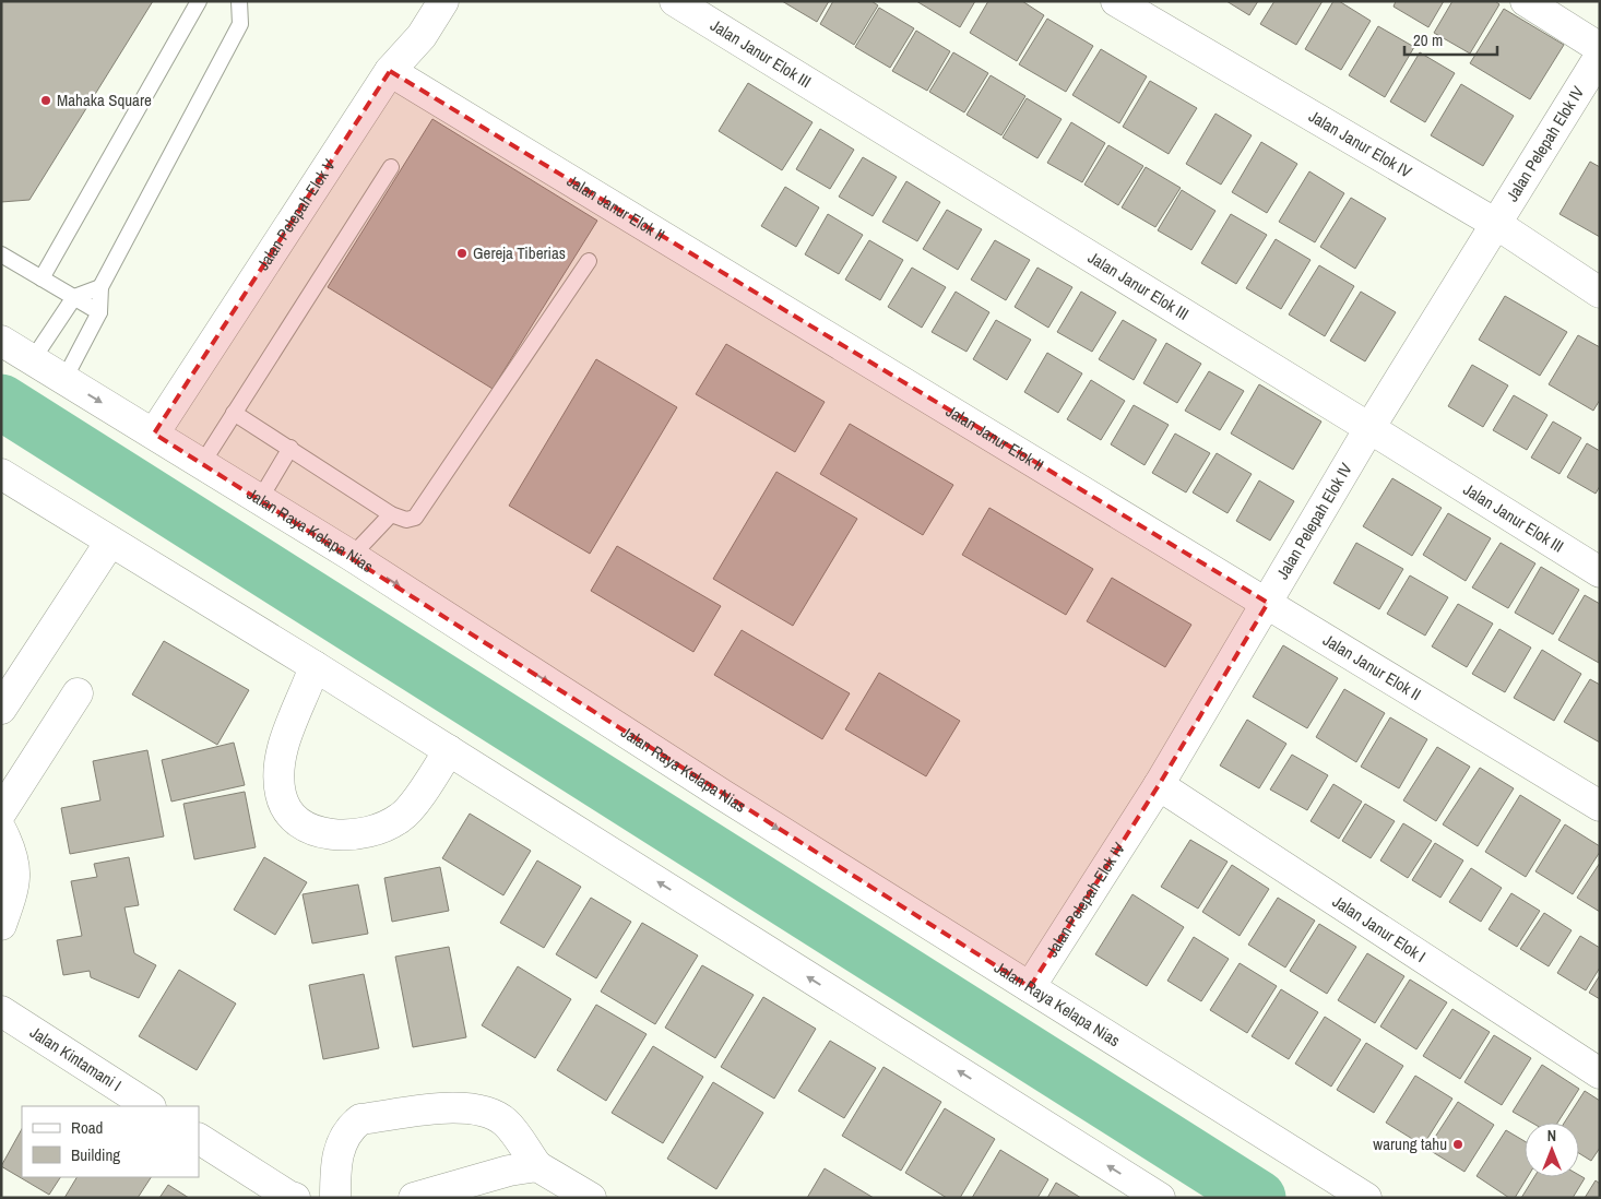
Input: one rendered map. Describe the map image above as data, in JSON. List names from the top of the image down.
{
  "streets": {
    "street": [
      "Jalan Janur Elok III",
      "Jalan Janur Elok IV",
      "Jalan Pelepah Elok IV",
      "Jalan Janur Elok II",
      "Jalan Pelepah Elok V",
      "Jalan Raya Kelapa Nias",
      "Jalan Janur Elok I",
      "Jalan Kintamani I"
    ]
  },
  "crossings": [
    ["Jalan Janur Elok III", "Jalan Pelepah Elok IV"],
    ["Jalan Janur Elok IV", "Jalan Pelepah Elok IV"],
    ["Jalan Pelepah Elok IV", "Jalan Janur Elok II"],
    ["Jalan Pelepah Elok IV", "Jalan Raya Kelapa Nias"],
    ["Jalan Pelepah Elok IV", "Jalan Janur Elok I"],
    ["Jalan Janur Elok II", "Jalan Pelepah Elok V"],
    ["Jalan Pelepah Elok V", "Jalan Raya Kelapa Nias"]
  ],
  "places": ["Mahaka Square", "Gereja Tiberias", "warung tahu"],
  "legend": ["Road", "Building"],
  "scale_bar": "20 m",
  "north": "top"
}
